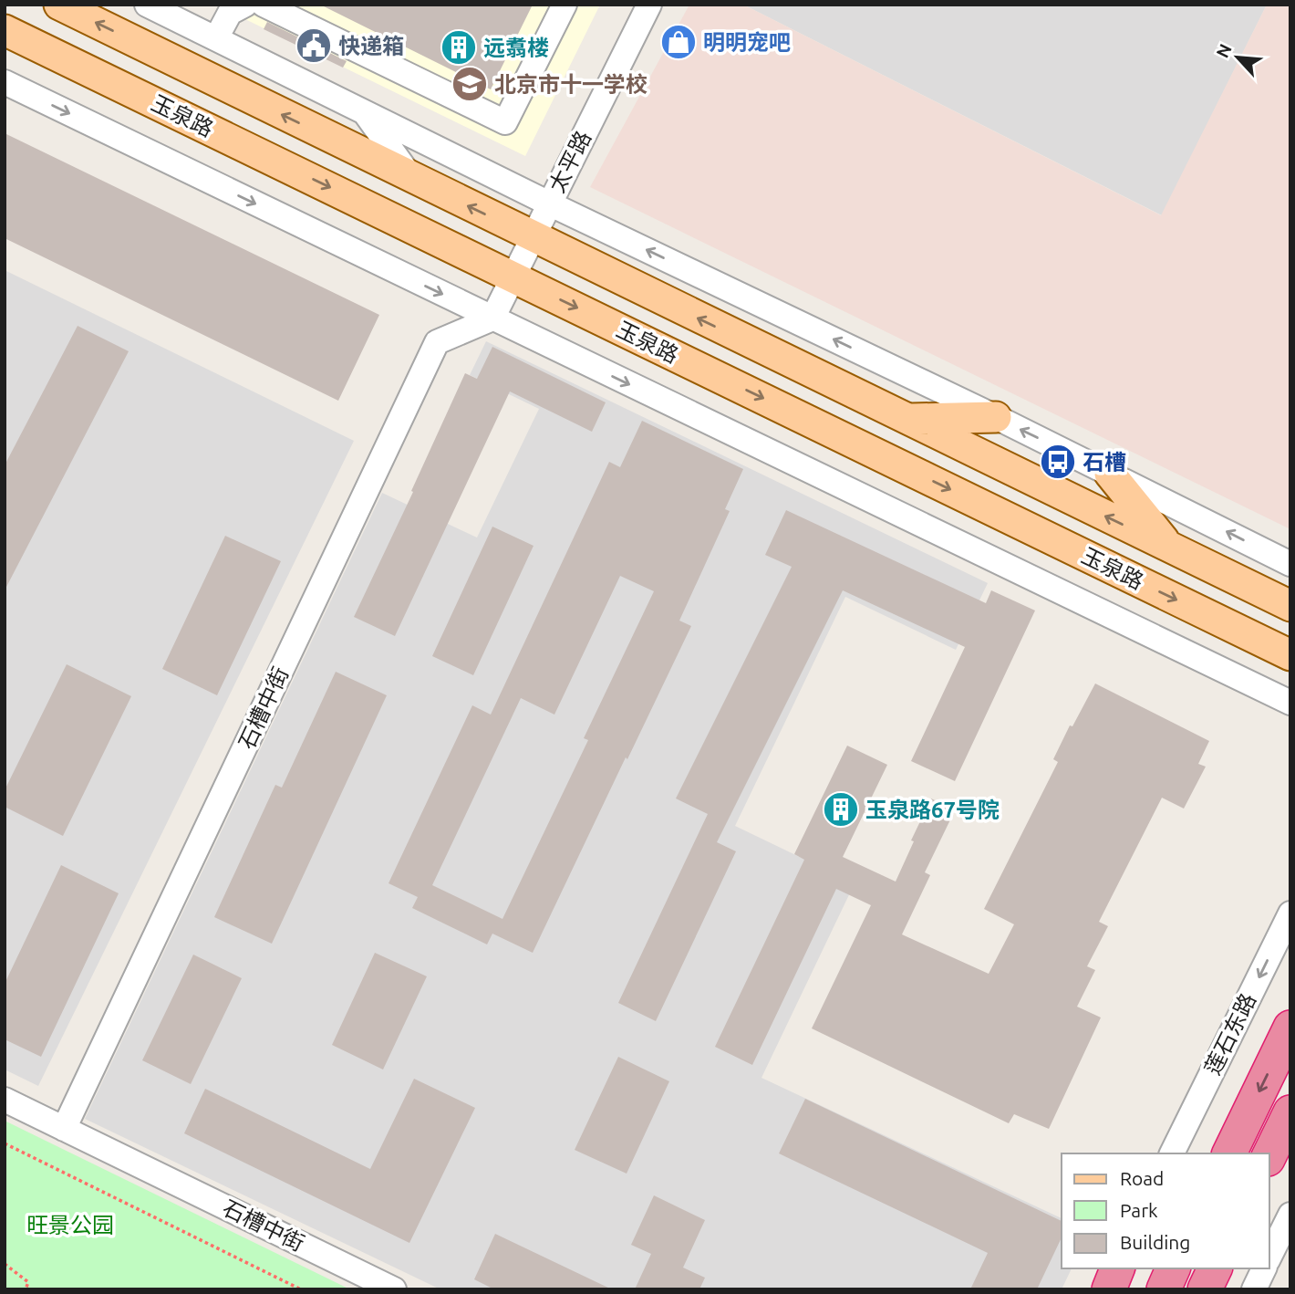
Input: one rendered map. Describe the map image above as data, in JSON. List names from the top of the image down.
{
  "streets": {
    "main road": ["玉泉路"],
    "street": ["太平路", "石槽中街", "莲石东路"]
  },
  "crossings": [
    ["玉泉路", "太平路"],
    ["玉泉路", "石槽中街"],
    ["太平路", "石槽中街"]
  ],
  "one_way": ["莲石东路"],
  "parks": ["旺景公园"],
  "places": {
    "shop": ["明明宠吧"],
    "public building": ["快递箱"],
    "building": ["远翥楼", "玉泉路67号院"],
    "school or university": ["北京市十一学校"],
    "bus stop": ["石槽"]
  },
  "legend": ["Road", "Park", "Building"],
  "north": "top left"
}
